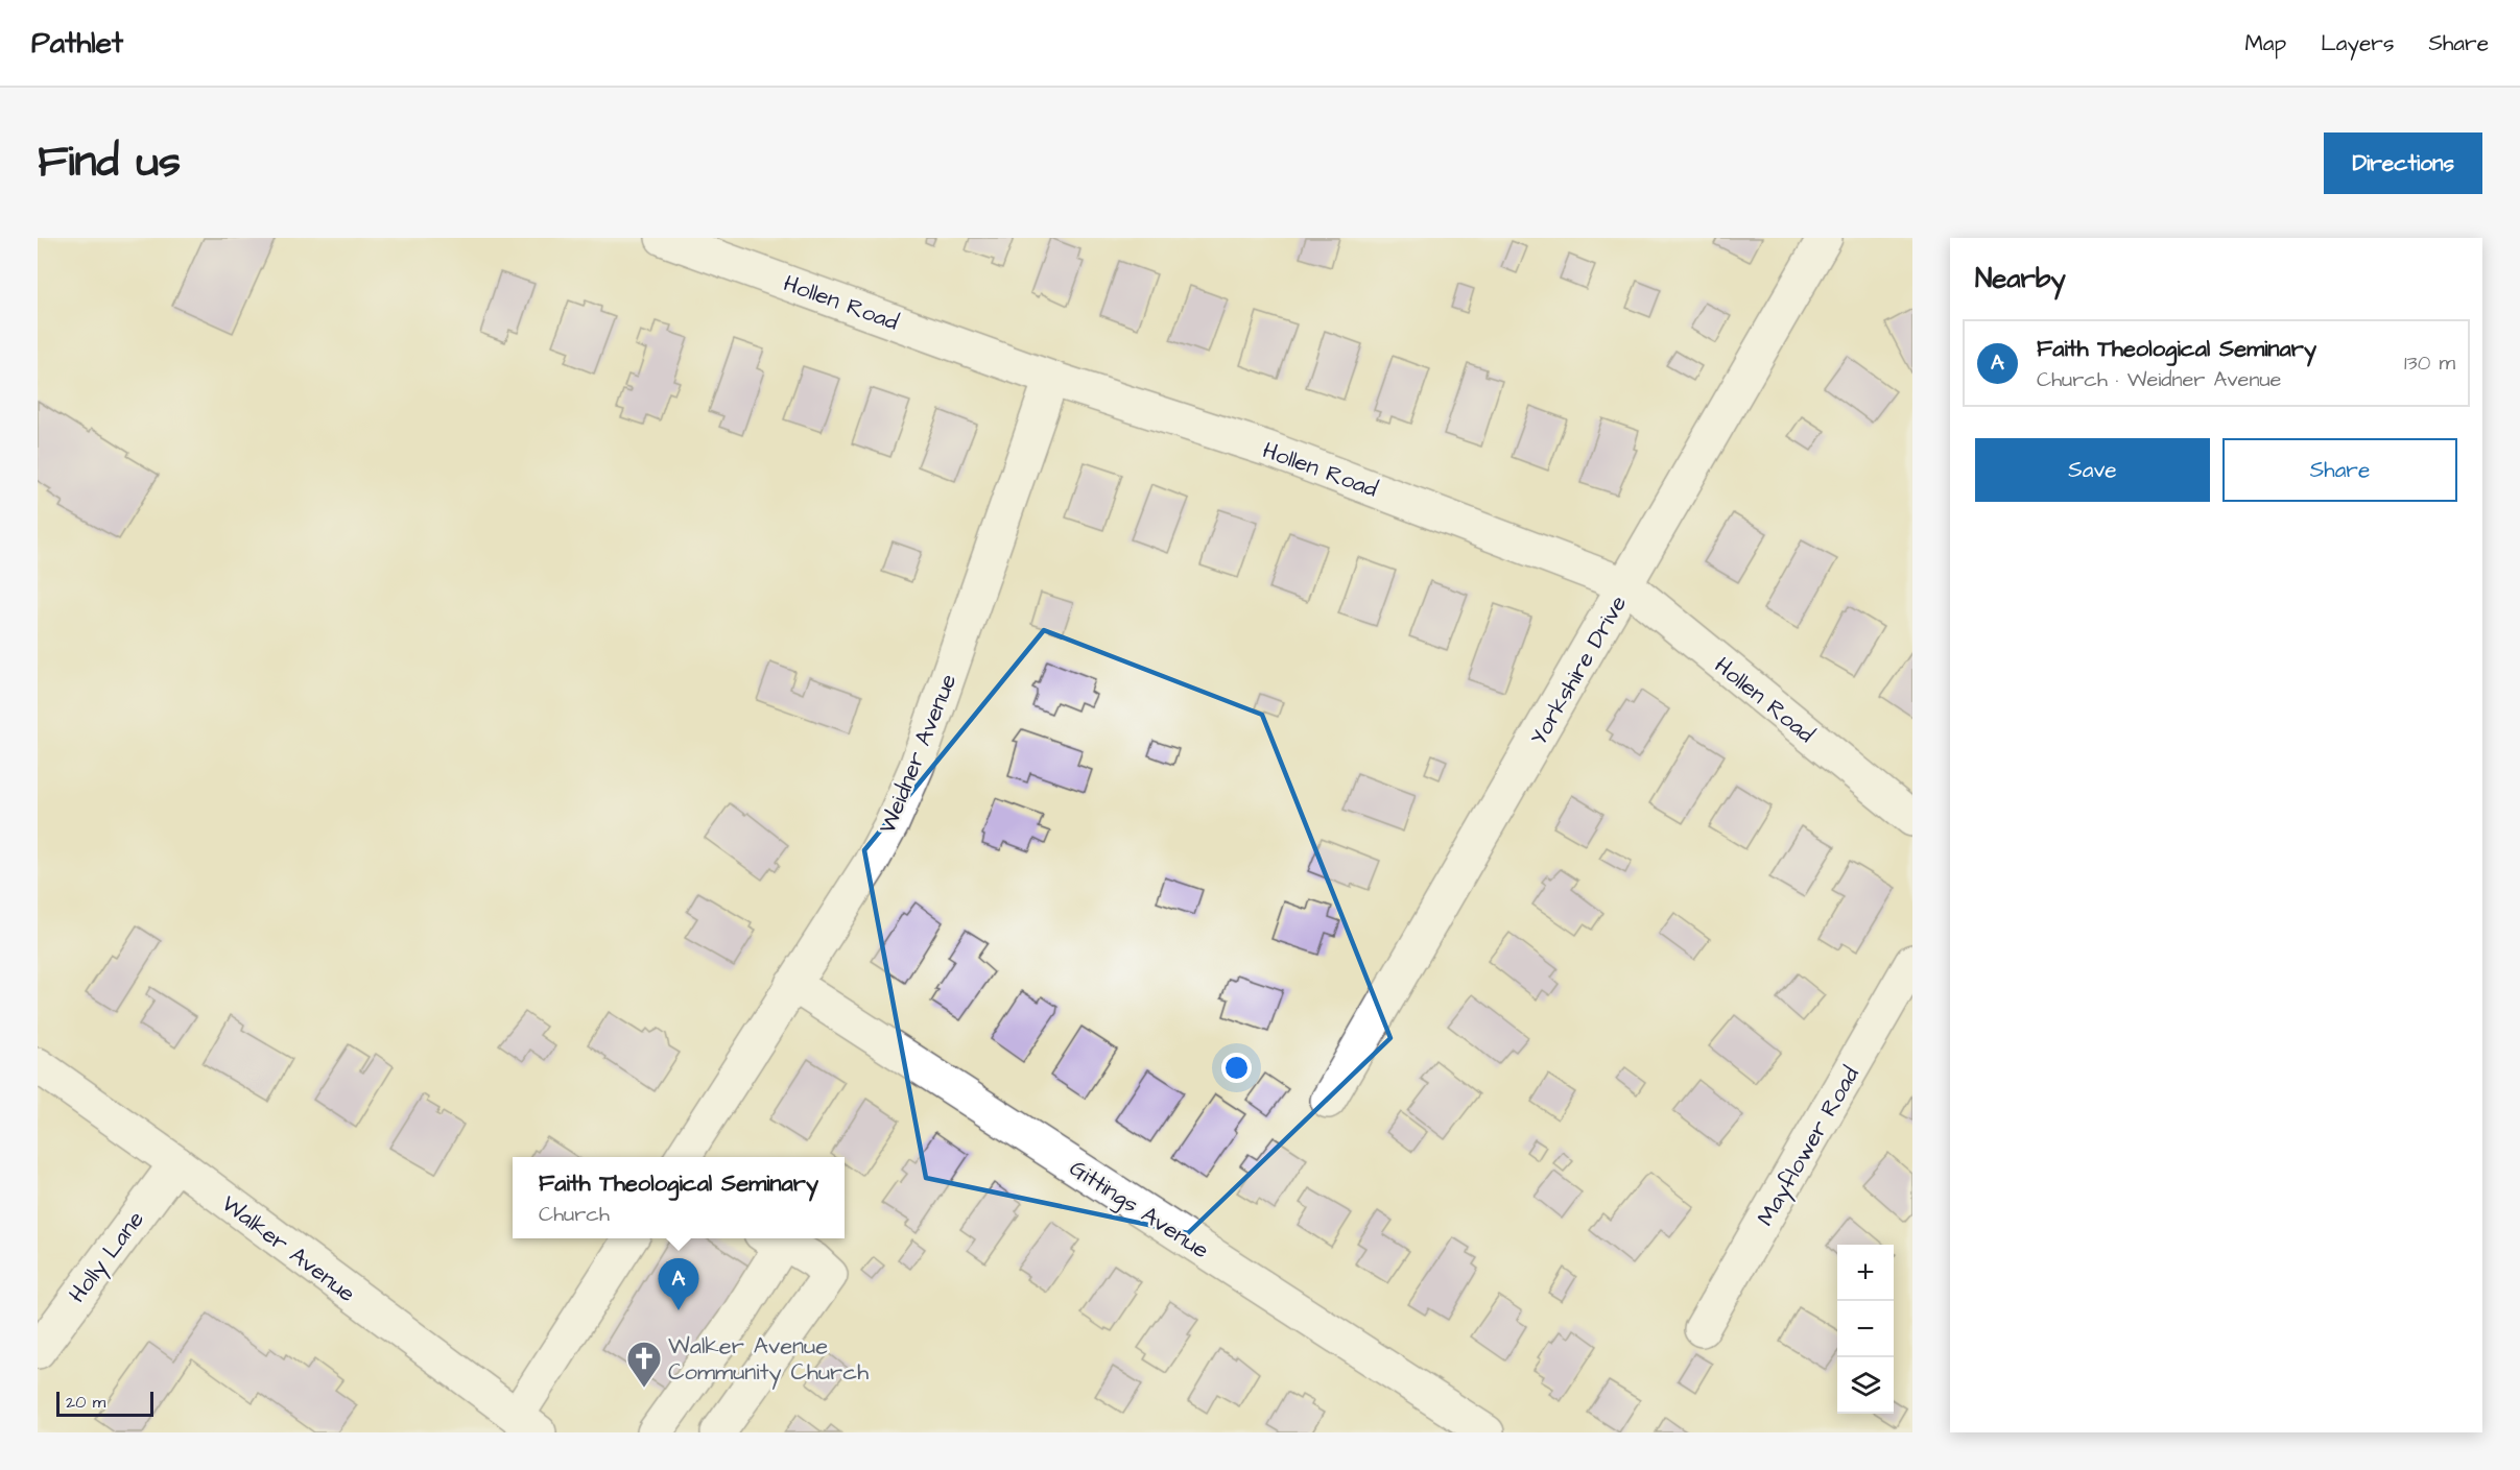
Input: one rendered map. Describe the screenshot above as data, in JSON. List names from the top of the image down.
{
  "streets": {
    "street": [
      "Hollen Road",
      "Yorkshire Drive",
      "Weidner Avenue",
      "Mayflower Road",
      "Gittings Avenue",
      "Walker Avenue",
      "Holly Lane"
    ]
  },
  "crossings": [
    ["Hollen Road", "Yorkshire Drive"],
    ["Hollen Road", "Weidner Avenue"],
    ["Weidner Avenue", "Gittings Avenue"],
    ["Walker Avenue", "Holly Lane"]
  ],
  "places": {
    "church": ["Walker Avenue Community Church"]
  },
  "scale_bar": "20 m",
  "page": {
    "header": "Pathlet",
    "nav": ["Map", "Layers", "Share"],
    "title": "Find us",
    "buttons": [
      "Directions",
      ["Save", "Share"]
    ],
    "heading": "Nearby",
    "list": [
      {
        "mark": "A",
        "name": "Faith Theological Seminary",
        "note": "Church · Weidner Avenue",
        "value": "130 m"
      }
    ],
    "popup": ["Faith Theological Seminary", "Church"],
    "map_buttons": ["+", "−"],
    "pins": "A",
    "scale": "20 m"
  }
}
